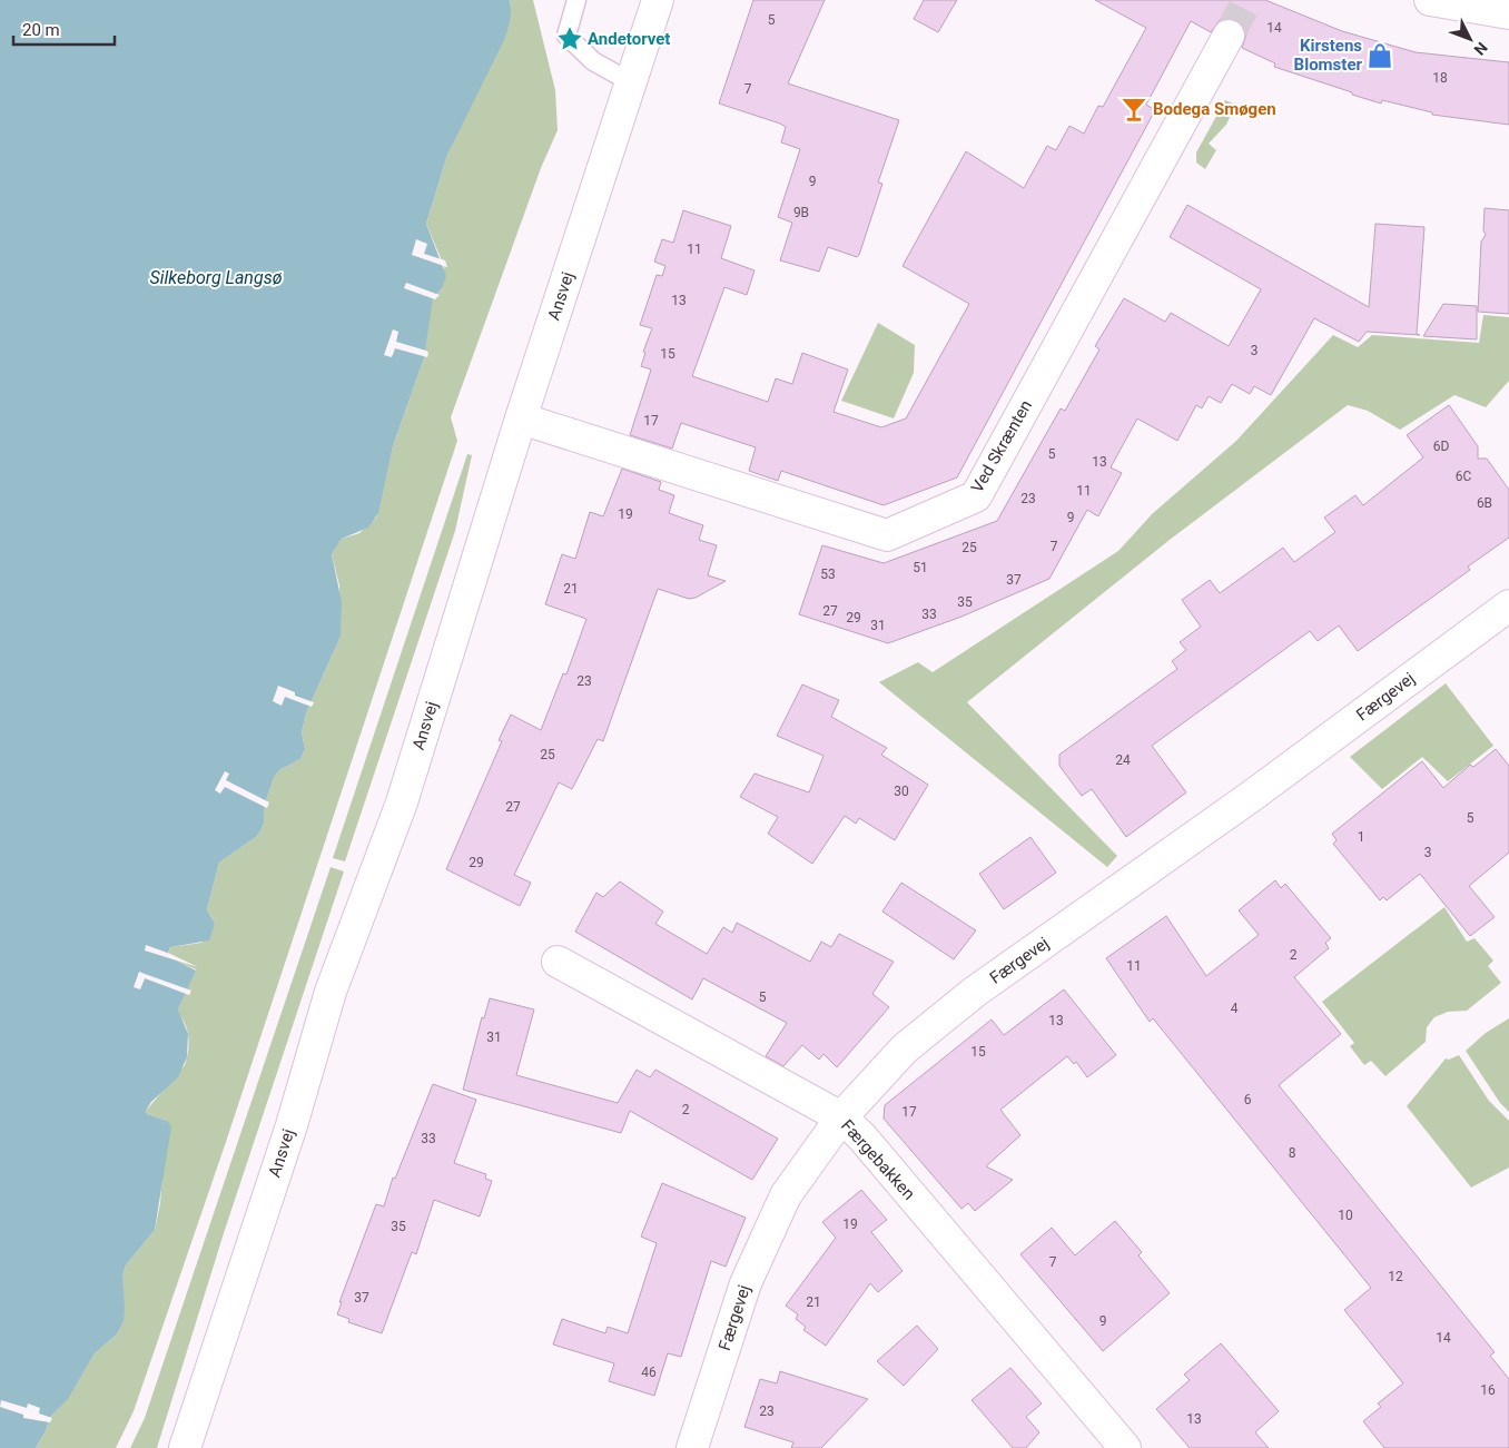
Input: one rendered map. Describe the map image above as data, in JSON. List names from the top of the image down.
{
  "streets": {
    "street": [
      "Ansvej",
      "Ved Skrænten",
      "Færgevej",
      "Færgebakken"
    ]
  },
  "crossings": [
    ["Ansvej", "Ved Skrænten"],
    ["Færgevej", "Færgebakken"]
  ],
  "water": ["Silkeborg Langsø"],
  "places": {
    "place": ["Andetorvet"],
    "shop": ["Kirstens Blomster"],
    "bar": ["Bodega Smøgen"]
  },
  "house_numbers": [
    "5",
    "14",
    "18",
    "7",
    "9",
    "9B",
    "11",
    "13",
    "3",
    "15",
    "17",
    "6D",
    "5",
    "13",
    "6C",
    "11",
    "23",
    "6B",
    "19",
    "9",
    "7",
    "25",
    "51",
    "53",
    "37",
    "21",
    "35",
    "27",
    "33",
    "29",
    "31",
    "23",
    "25",
    "24",
    "30",
    "27",
    "5",
    "1",
    "3",
    "29",
    "2",
    "11",
    "5",
    "4",
    "13",
    "31",
    "15",
    "6",
    "2",
    "17",
    "33",
    "8",
    "10",
    "19",
    "35",
    "7",
    "12",
    "37",
    "21",
    "9",
    "14",
    "46",
    "16",
    "23",
    "13"
  ],
  "scale_bar": "20 m",
  "north": "bottom right"
}
